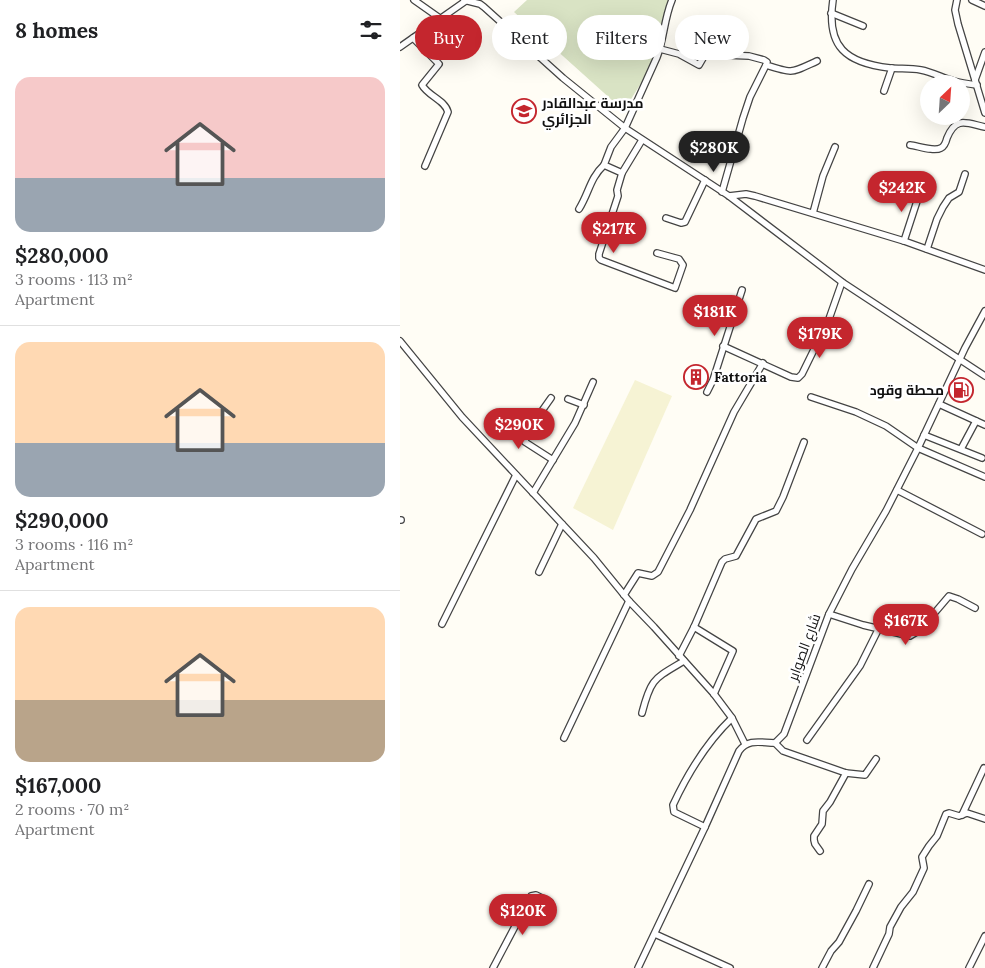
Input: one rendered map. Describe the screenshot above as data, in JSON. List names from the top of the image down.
{
  "streets": {
    "street": ["شارع الصوابر"]
  },
  "places": {
    "school or university": ["مدرسة عبدالقادر الجزائري"],
    "building": ["Fattoria"],
    "fuel station": ["محطة وقود"]
  },
  "north": "top right",
  "page": {
    "heading": "8 homes",
    "chip": [
      "Buy",
      "Rent",
      "Filters",
      "New"
    ],
    "list": [
      {
        "name": "$280,000",
        "note": "3 rooms · 113 m² · Apartment"
      },
      {
        "name": "$290,000",
        "note": "3 rooms · 116 m² · Apartment"
      },
      {
        "name": "$167,000",
        "note": "2 rooms · 70 m² · Apartment"
      }
    ],
    "price": [
      "$280K",
      "$242K",
      "$217K",
      "$181K",
      "$179K",
      "$290K",
      "$167K",
      "$120K"
    ]
  }
}
